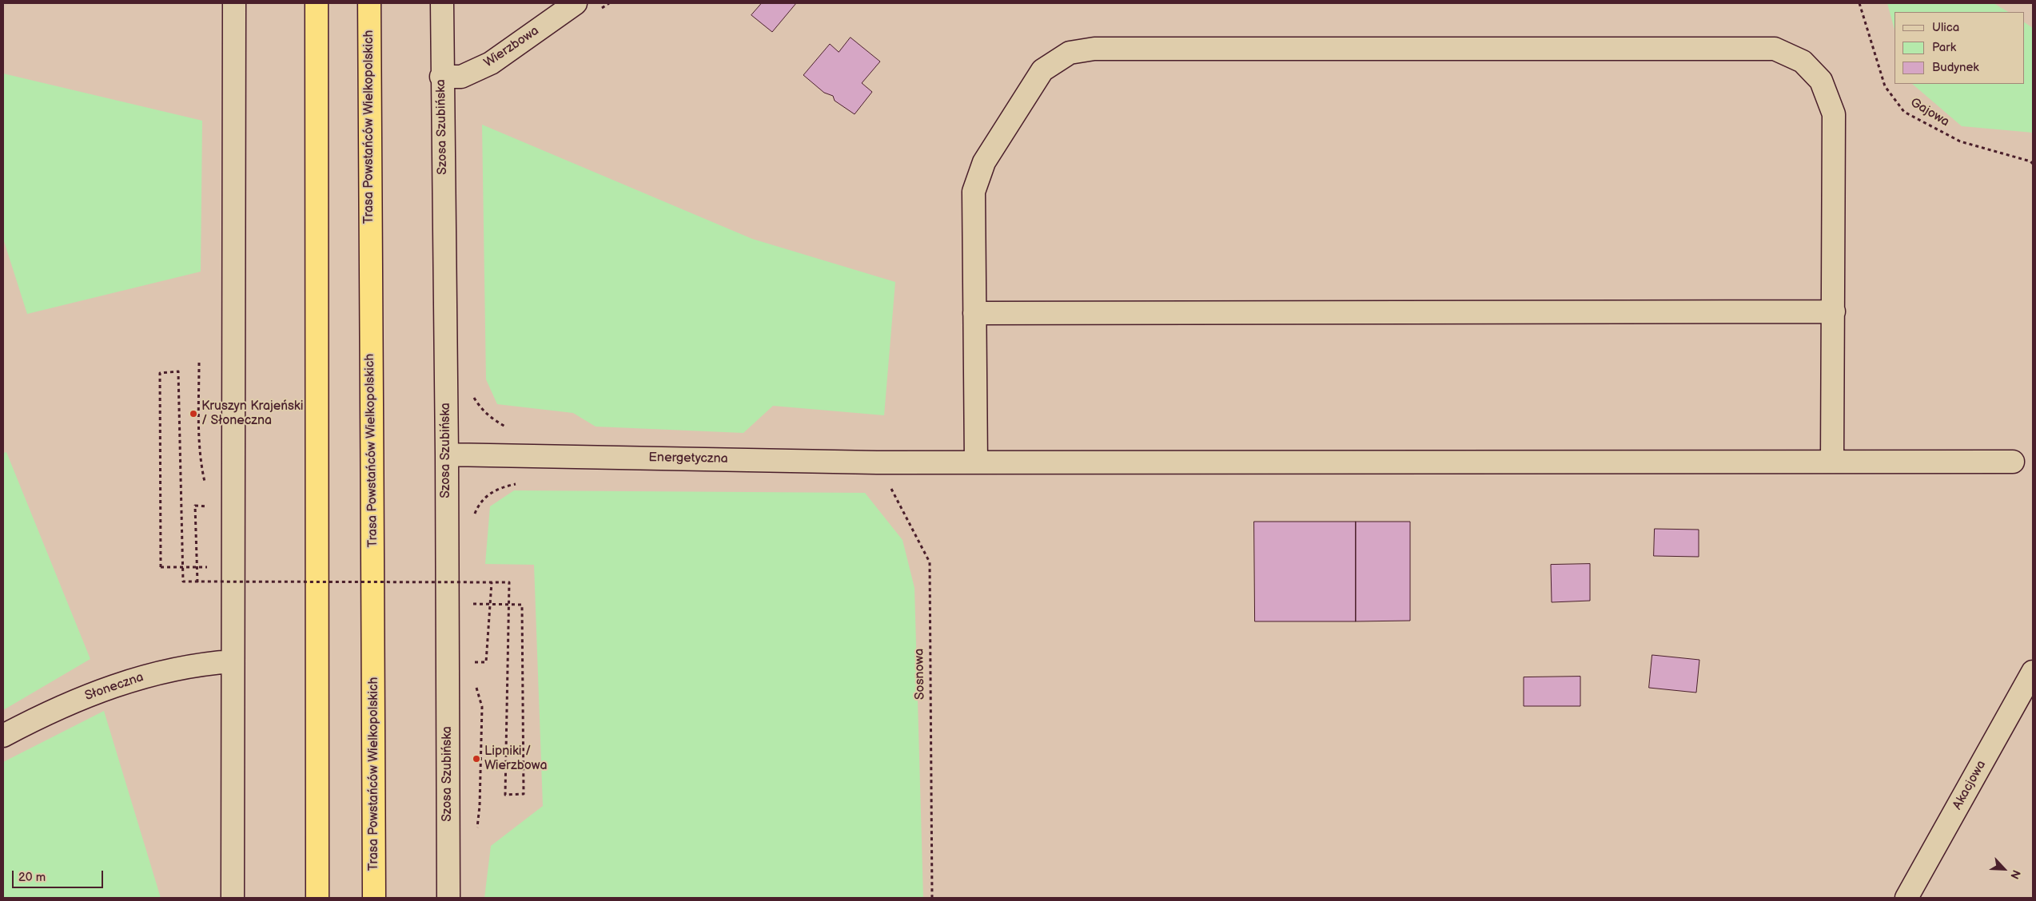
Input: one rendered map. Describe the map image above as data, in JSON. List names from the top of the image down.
{
  "streets": {
    "highway": ["Trasa Powstańców Wielkopolskich"],
    "street": [
      "Wierzbowa",
      "Szosa Szubińska",
      "Energetyczna",
      "Słoneczna",
      "Akacjowa"
    ],
    "path": ["Gajowa", "Sosnowa"]
  },
  "crossings": [
    ["Wierzbowa", "Szosa Szubińska"],
    ["Szosa Szubińska", "Energetyczna"],
    ["Energetyczna", "Sosnowa"]
  ],
  "places": ["Kruszyn Krajeński / Słoneczna", "Lipniki / Wierzbowa"],
  "legend": ["Ulica", "Park", "Budynek"],
  "scale_bar": "20 m",
  "north": "bottom right"
}
